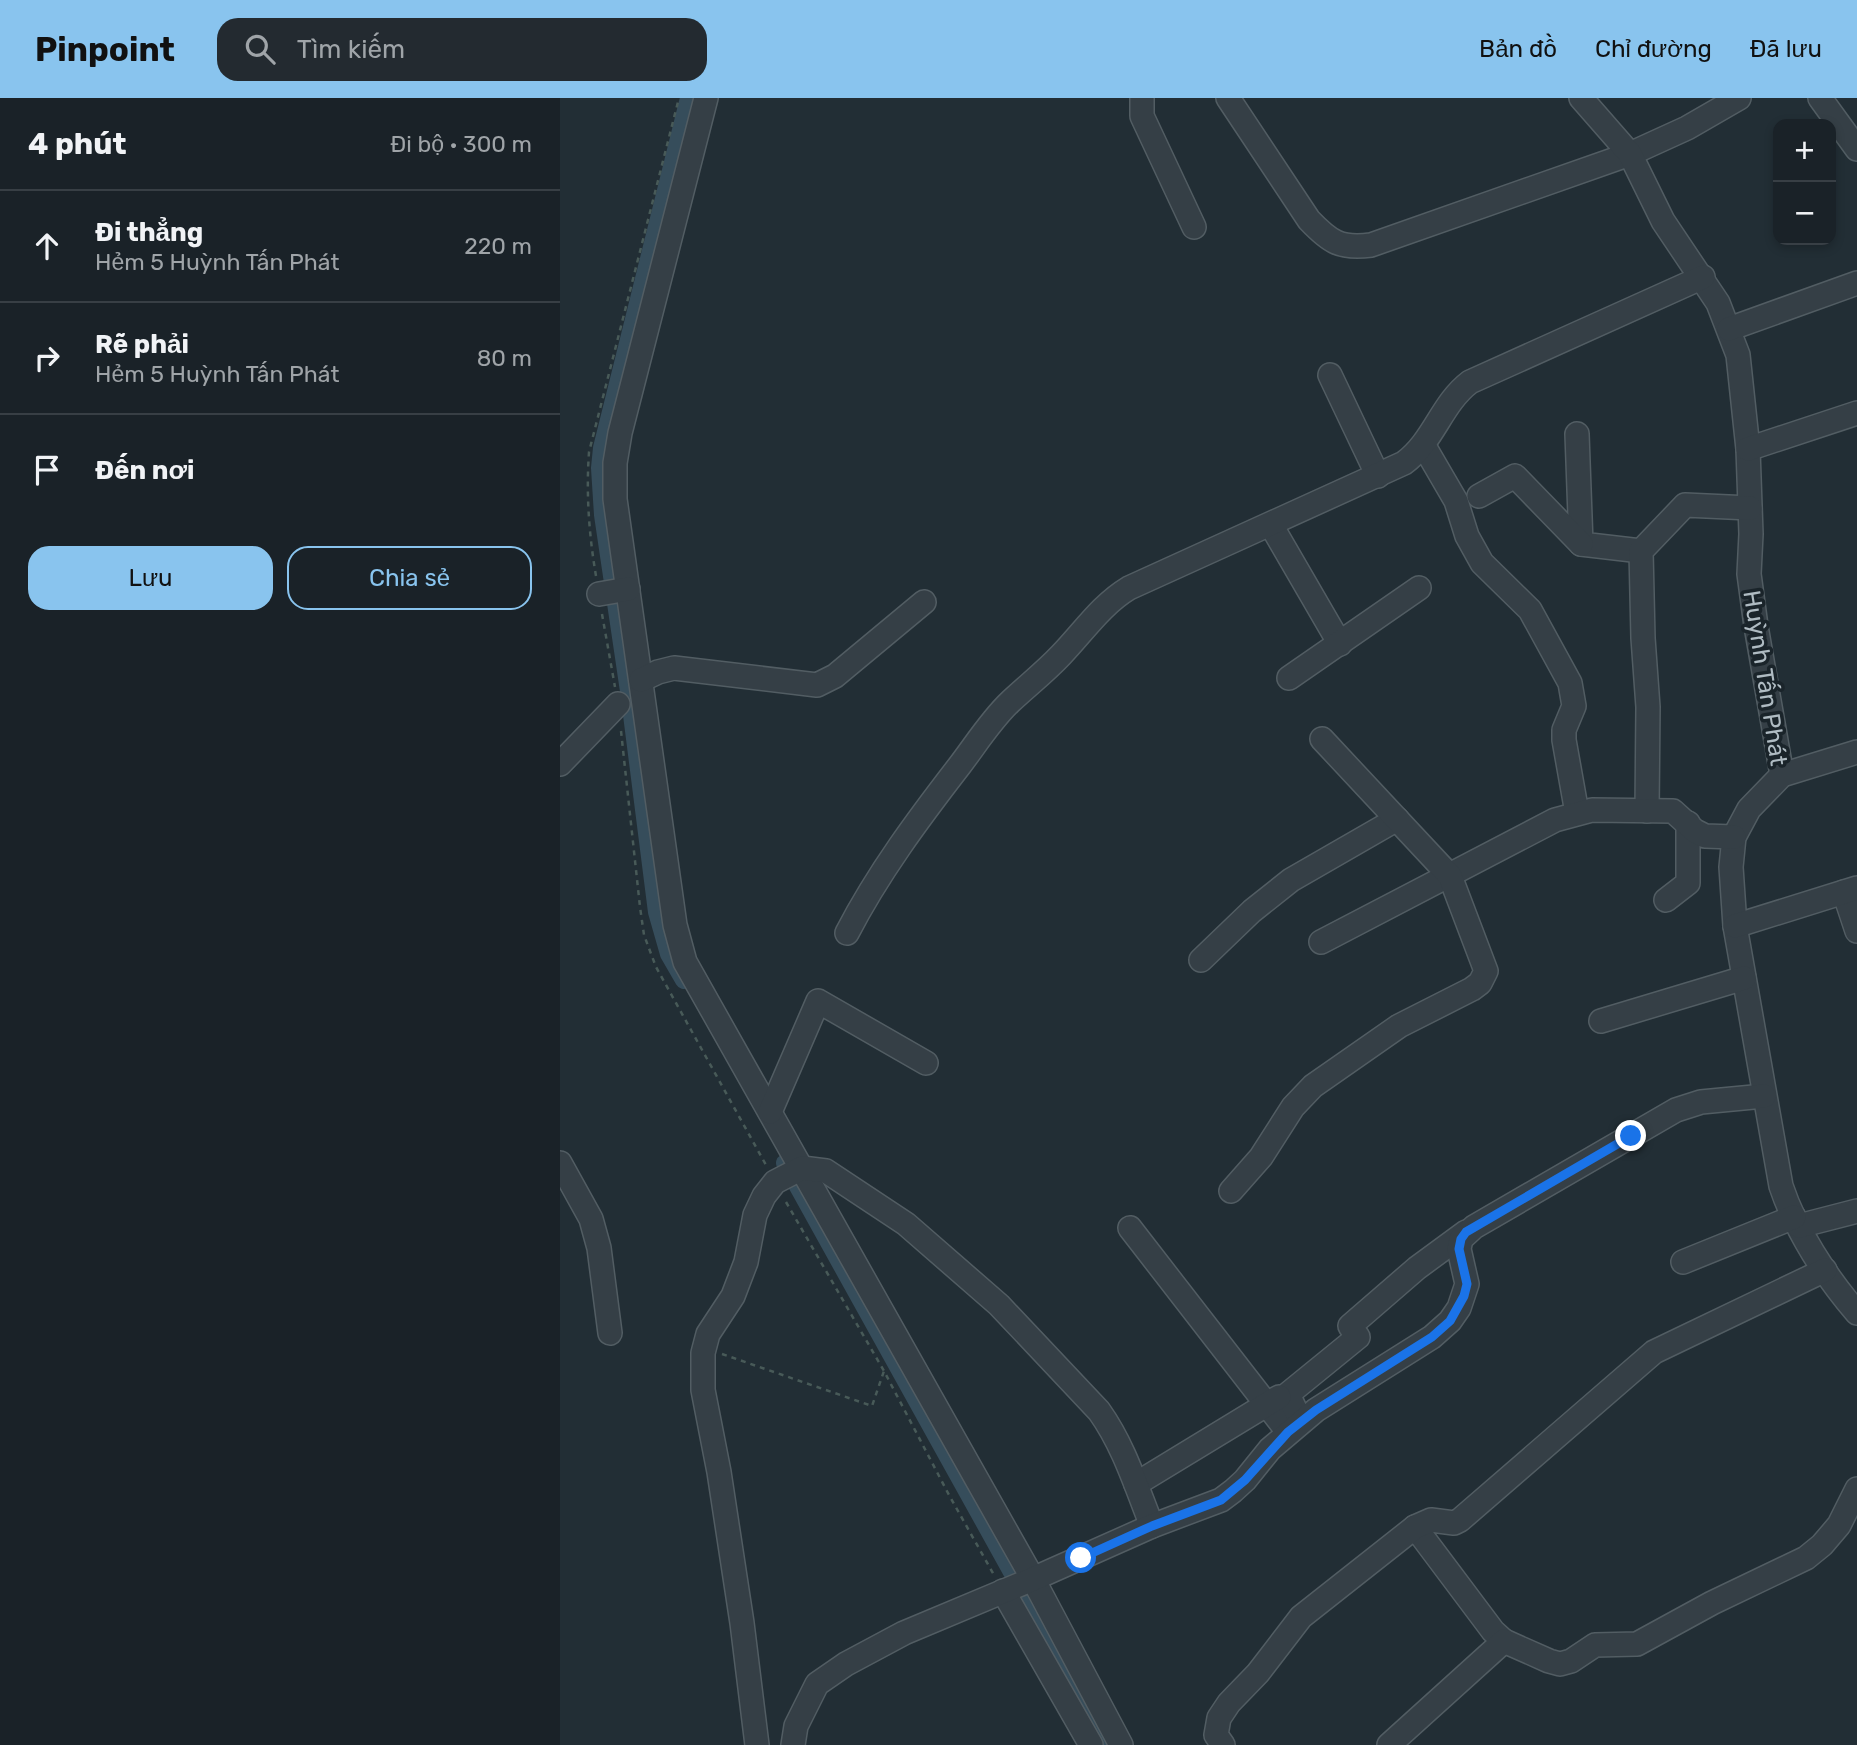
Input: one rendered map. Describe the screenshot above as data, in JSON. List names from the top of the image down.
{
  "streets": {
    "street": ["Huỳnh Tấn Phát"]
  },
  "page": {
    "header": "Pinpoint",
    "search": "Tìm kiếm",
    "nav": ["Bản đồ", "Chỉ đường", "Đã lưu"],
    "heading": ["4 phút", "Đi bộ · 300 m"],
    "map_buttons": ["+", "−"],
    "list": [
      ["Đi thẳng", "Hẻm 5 Huỳnh Tấn Phát", "220 m"],
      ["Rẽ phải", "Hẻm 5 Huỳnh Tấn Phát", "80 m"],
      "Đến nơi"
    ],
    "buttons": ["Lưu", "Chia sẻ"]
  }
}
